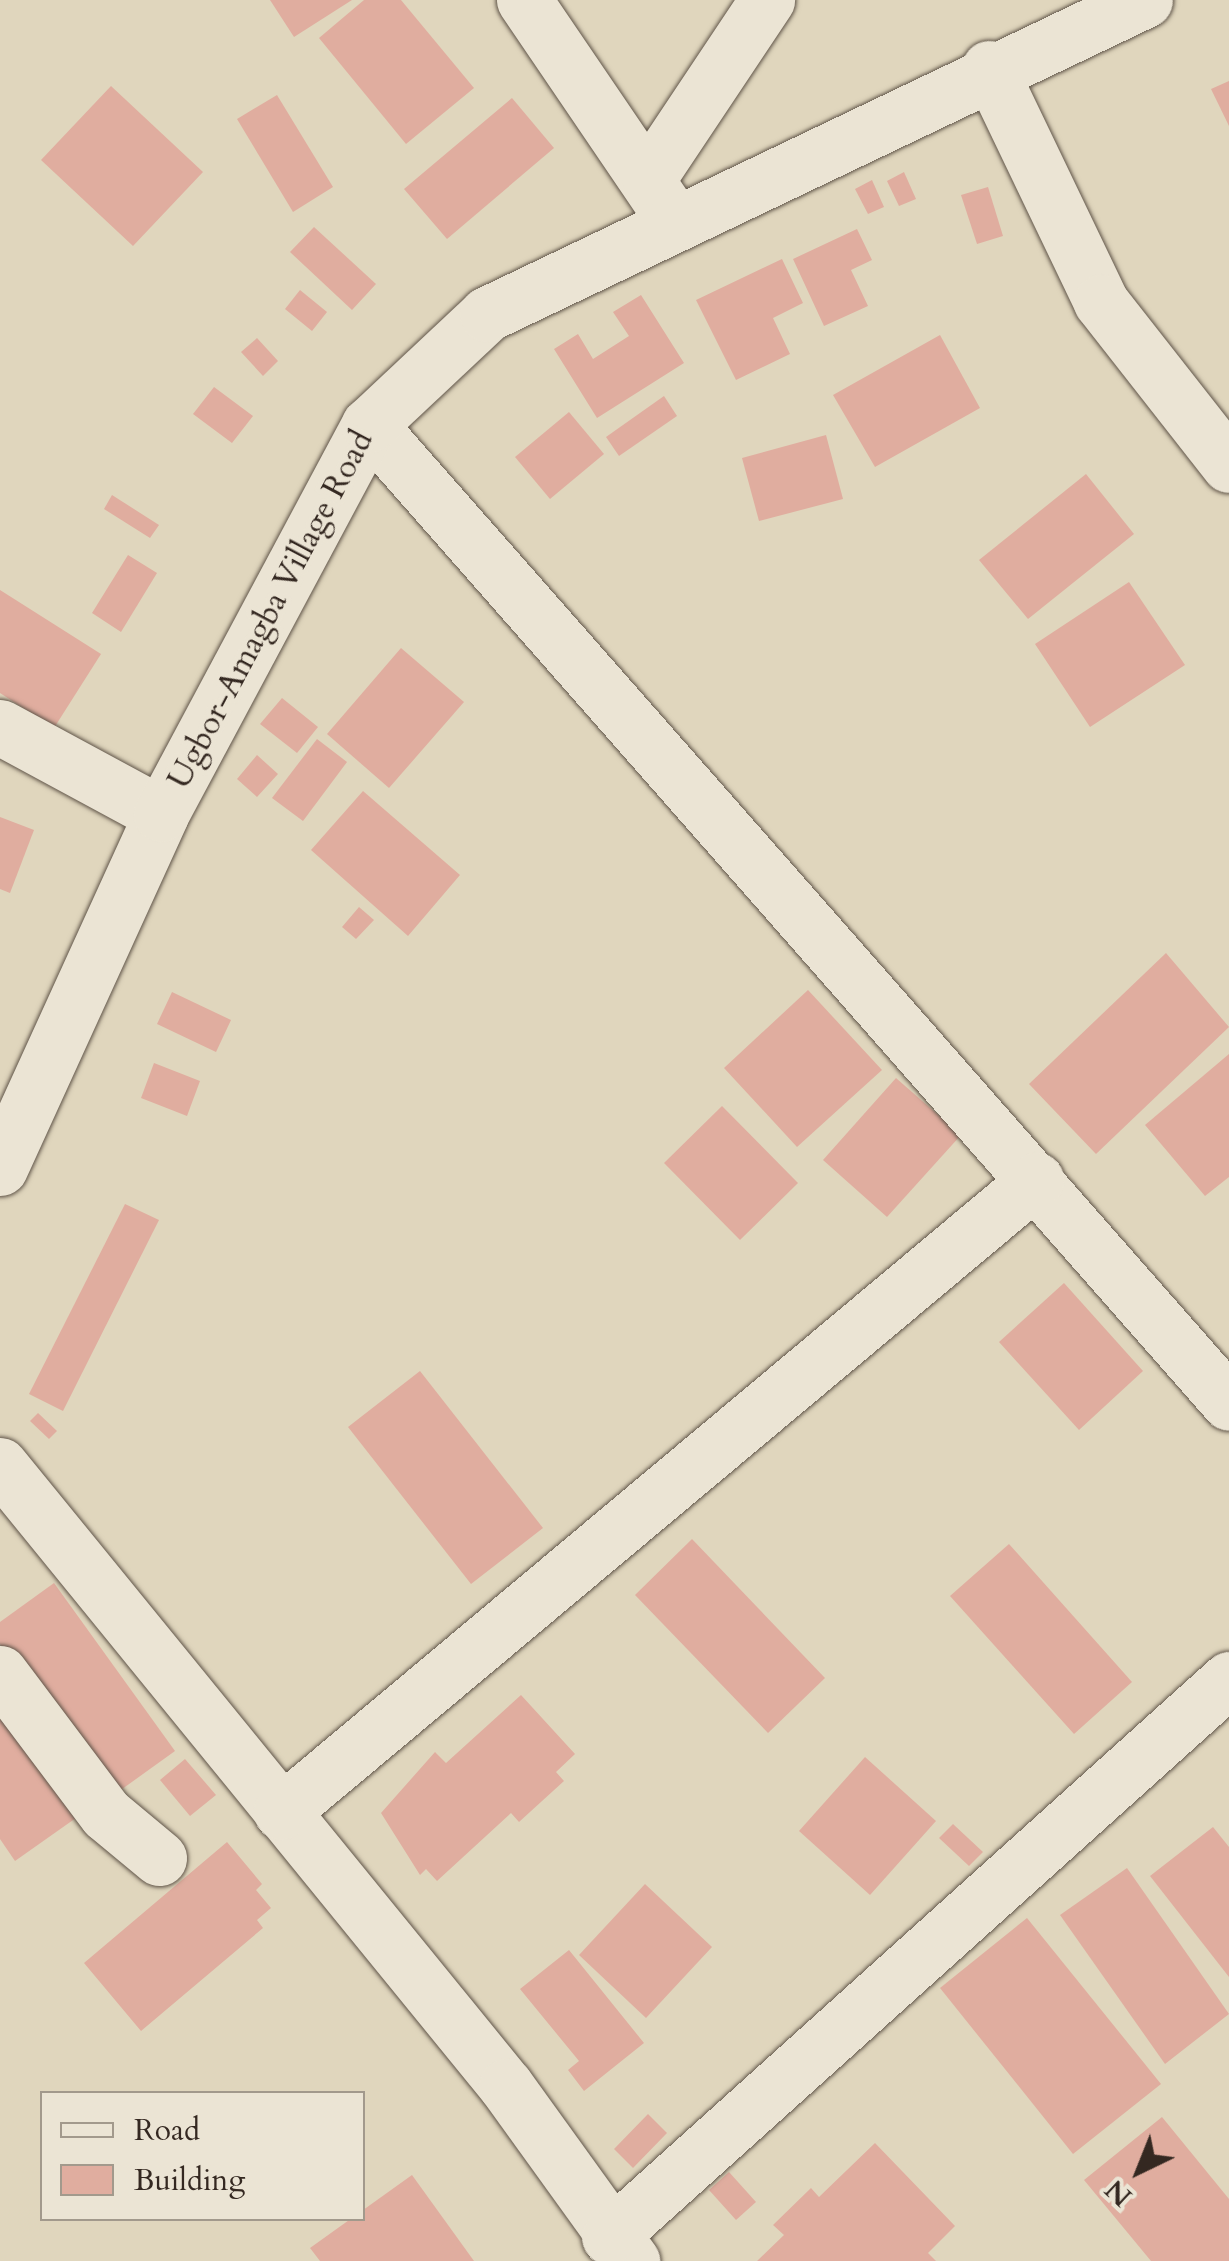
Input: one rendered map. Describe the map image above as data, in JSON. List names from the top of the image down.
{
  "streets": {
    "street": ["Ugbor-Amagba Village Road"]
  },
  "legend": ["Road", "Building"],
  "north": "bottom left"
}
